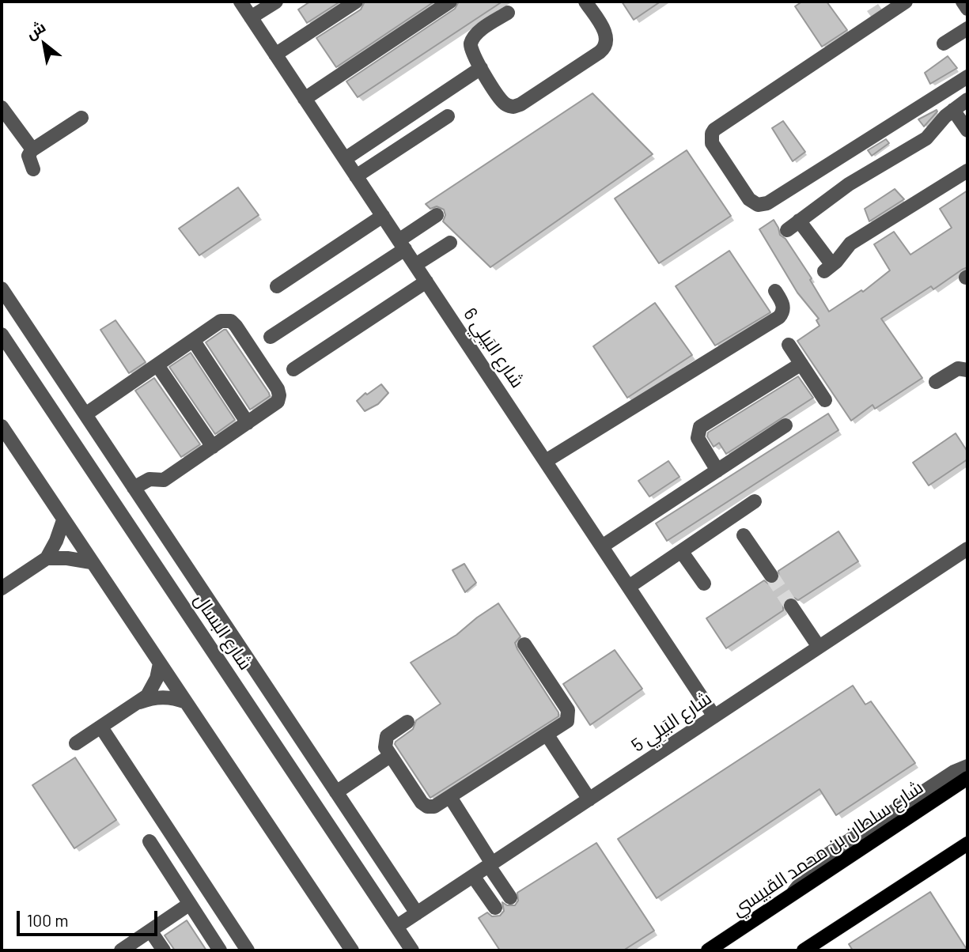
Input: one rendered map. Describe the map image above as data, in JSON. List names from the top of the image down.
{
  "streets": {
    "main road": ["شارع سلطان بن محمد القبيسي"],
    "street": ["شارع البَيلِي 6", "شارع البسال", "شارع البَيلِي 5"]
  },
  "crossings": [
    ["شارع البَيلِي 6", "شارع البَيلِي 5"],
    ["شارع البسال", "شارع البَيلِي 5"]
  ],
  "scale_bar": "100 m",
  "north": "top left"
}
